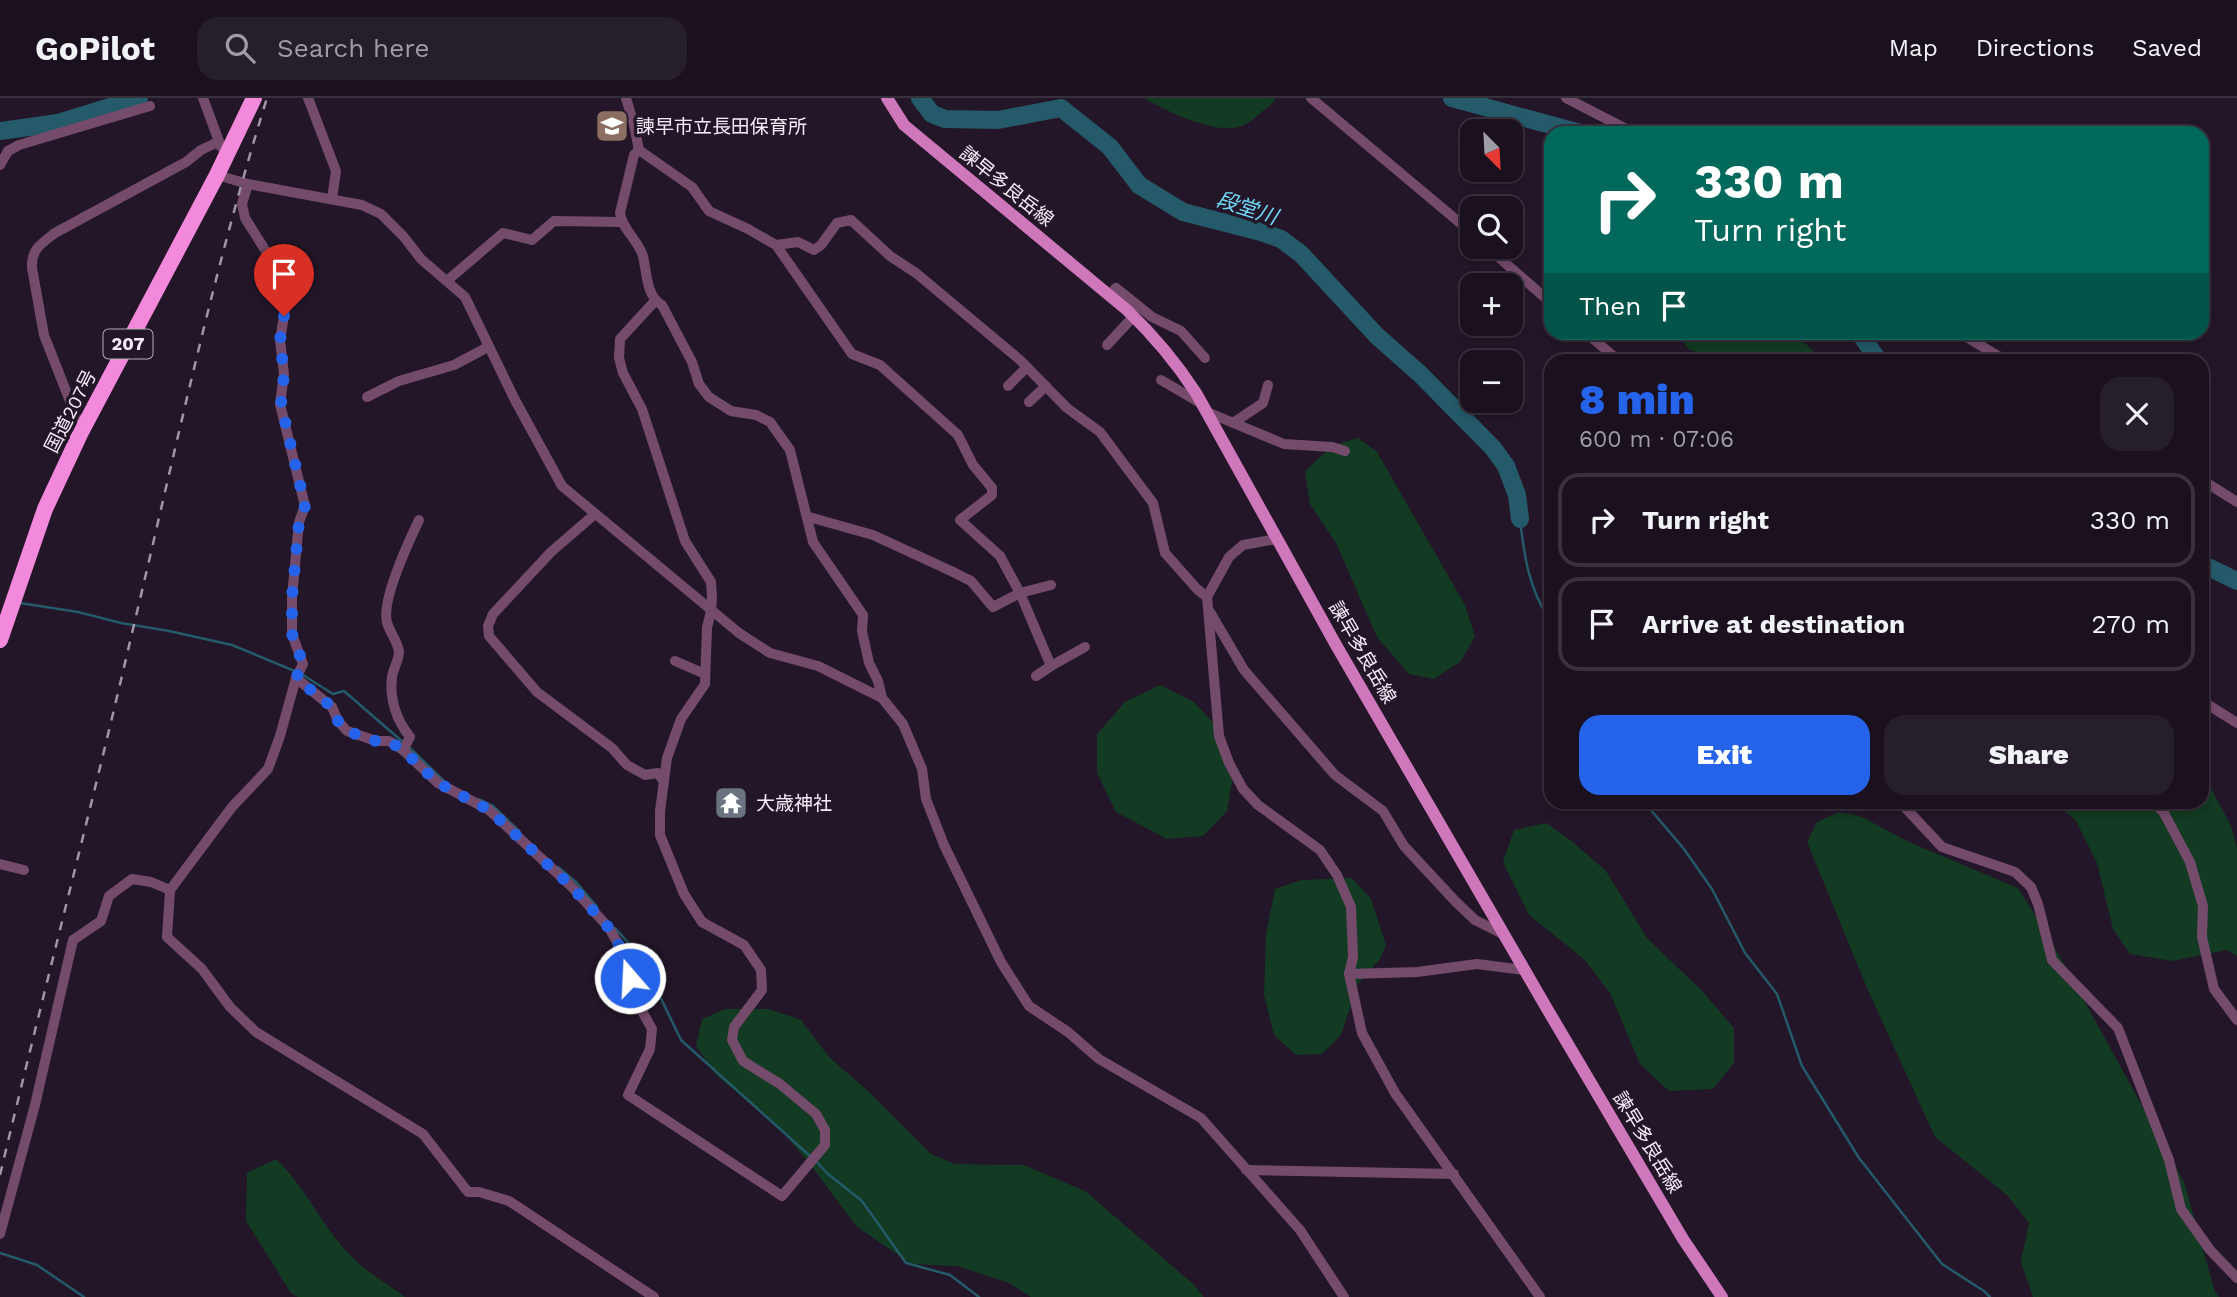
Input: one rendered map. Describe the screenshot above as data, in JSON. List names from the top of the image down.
{
  "streets": {
    "highway": ["207", "国道207号"],
    "main road": ["諫早多良岳線"]
  },
  "water": ["段堂川"],
  "places": {
    "school or university": ["諫早市立長田保育所"],
    "temple": ["大歳神社"]
  },
  "north": "bottom right",
  "page": {
    "header": "GoPilot",
    "search": "Search here",
    "nav": ["Map", "Directions", "Saved"],
    "map_buttons": ["+", "−"],
    "turn": ["330 m", "Turn right"],
    "then": "Then",
    "heading": ["8 min", "600 m · 07:06"],
    "list": [
      {
        "name": "Turn right",
        "value": "330 m"
      },
      {
        "name": "Arrive at destination",
        "value": "270 m"
      }
    ],
    "buttons": ["Exit", "Share"]
  }
}
